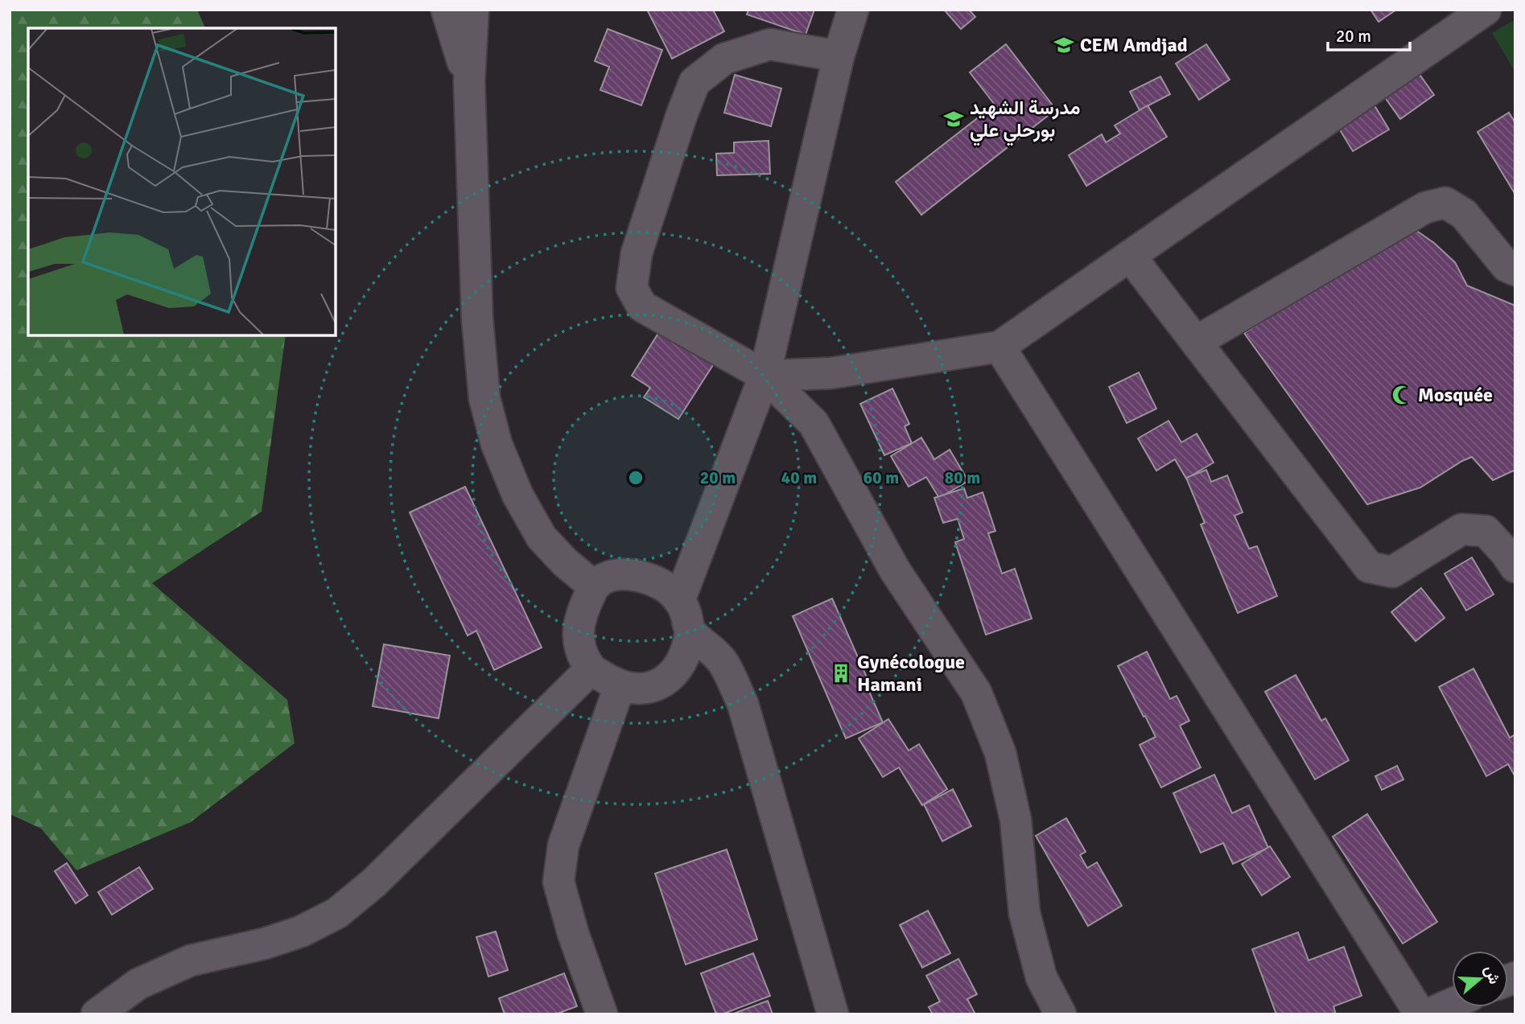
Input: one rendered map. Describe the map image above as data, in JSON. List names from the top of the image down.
{
  "places": {
    "school or university": ["CEM Amdjad", "مدرسة الشهيد بورحلي علي"],
    "mosque": ["Mosquée"],
    "building": ["Gynécologue Hamani"]
  },
  "scale_bar": "20 m",
  "north": "right",
  "rings": [
    "20 m",
    "40 m",
    "60 m",
    "80 m"
  ]
}
